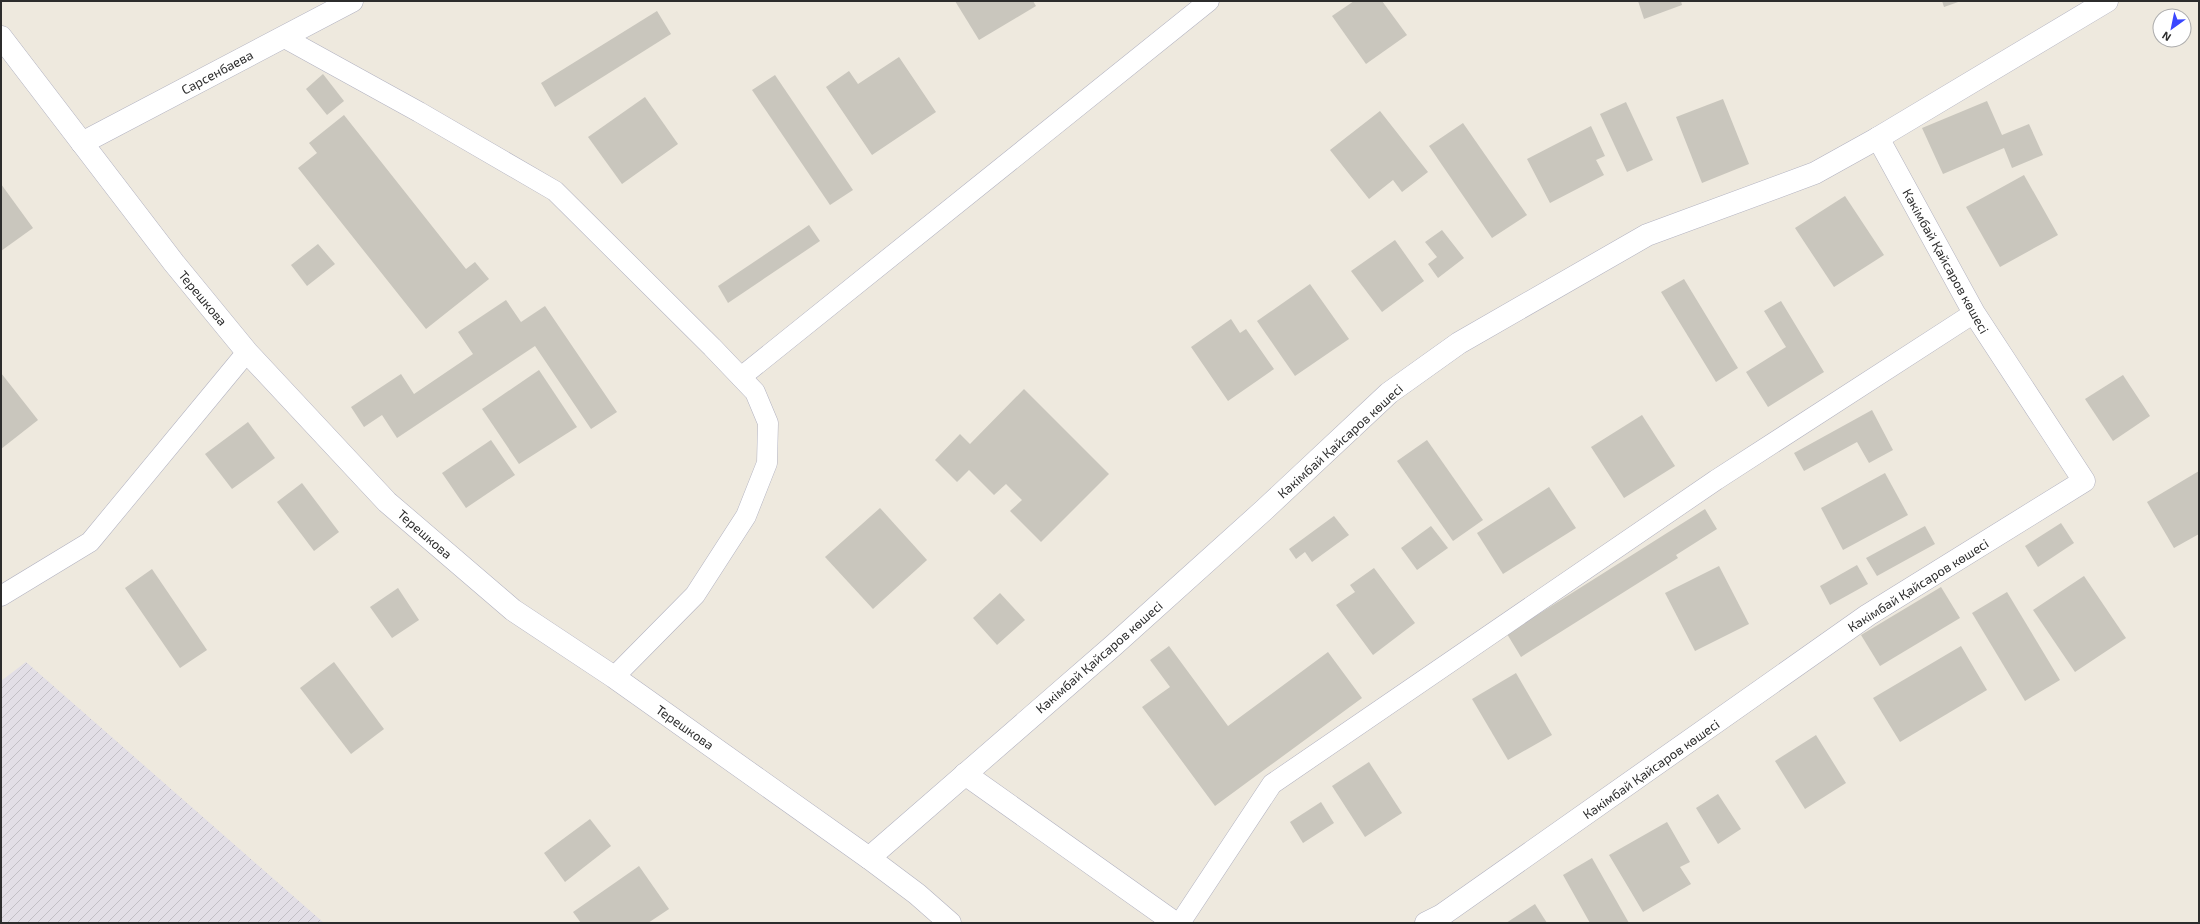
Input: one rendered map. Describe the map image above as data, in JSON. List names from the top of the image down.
{
  "streets": {
    "street": ["Сарсенбаева", "Кәкімбай Қайсаров көшесі", "Терешкова"]
  },
  "crossings": [
    ["Сарсенбаева", "Терешкова"],
    ["Кәкімбай Қайсаров көшесі", "Терешкова"]
  ],
  "north": "bottom left"
}
